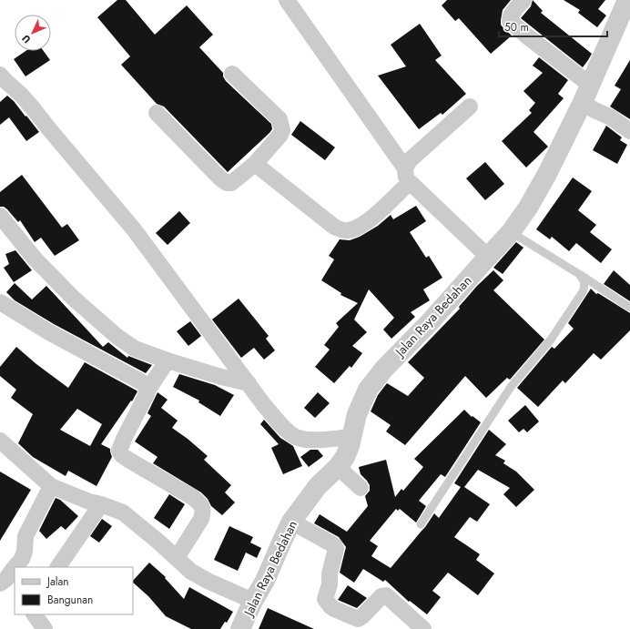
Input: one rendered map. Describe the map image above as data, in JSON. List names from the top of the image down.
{
  "streets": {
    "street": ["Jalan Raya Bedahan"]
  },
  "legend": ["Jalan", "Bangunan"],
  "scale_bar": "50 m",
  "north": "bottom left"
}
